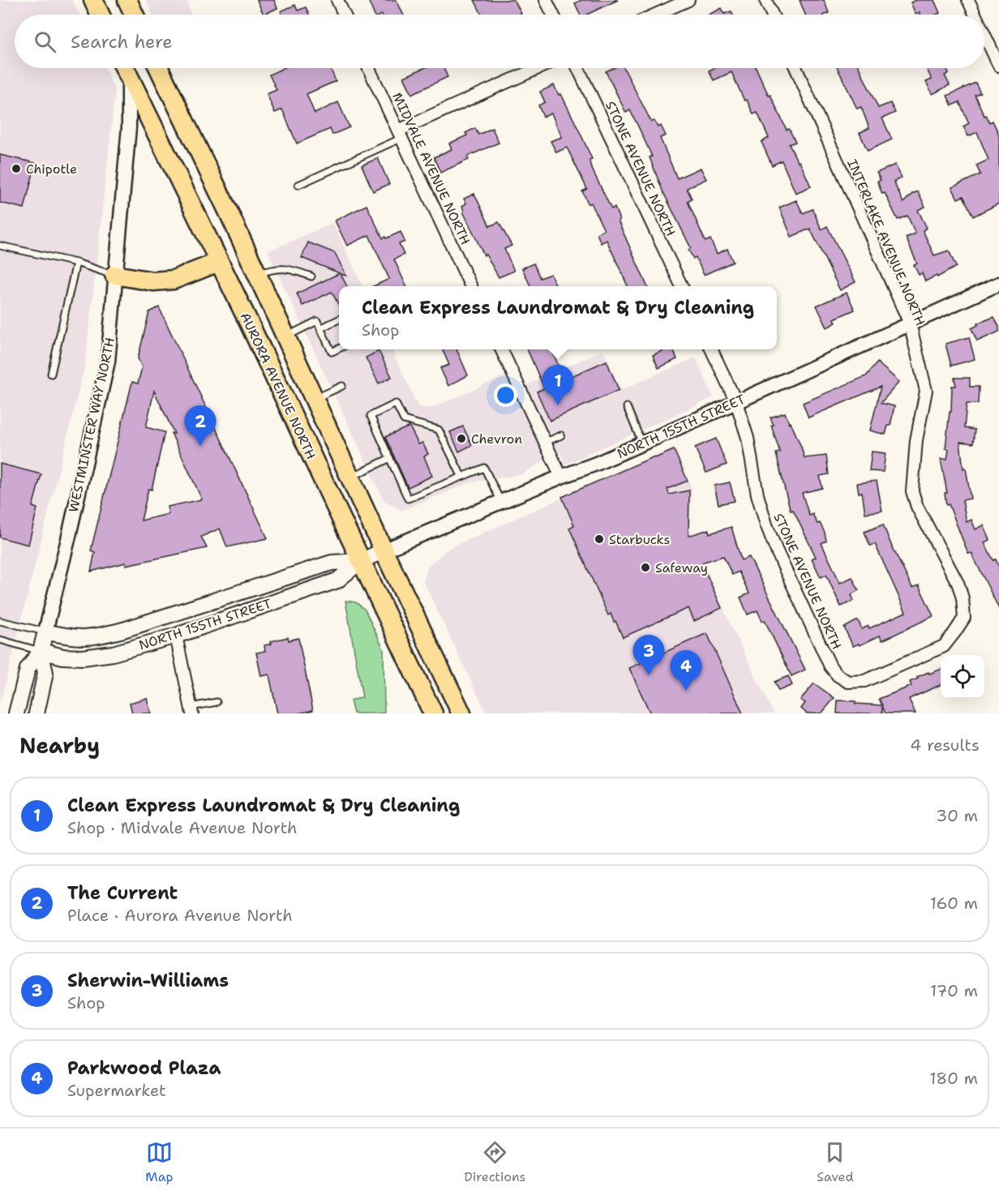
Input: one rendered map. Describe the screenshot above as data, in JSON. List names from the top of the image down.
{
  "streets": {
    "highway": ["AURORA AVENUE NORTH"],
    "main road": ["WESTMINSTER WAY NORTH", "NORTH 155TH STREET"],
    "street": ["MIDVALE AVENUE NORTH", "STONE AVENUE NORTH", "INTERLAKE AVENUE NORTH"]
  },
  "crossings": [
    ["STONE AVENUE NORTH", "INTERLAKE AVENUE NORTH"],
    ["STONE AVENUE NORTH", "NORTH 155TH STREET"],
    ["INTERLAKE AVENUE NORTH", "NORTH 155TH STREET"],
    ["AURORA AVENUE NORTH", "WESTMINSTER WAY NORTH"],
    ["AURORA AVENUE NORTH", "NORTH 155TH STREET"],
    ["WESTMINSTER WAY NORTH", "NORTH 155TH STREET"]
  ],
  "places": [
    "Chipotle",
    "Chevron",
    "Starbucks",
    "Safeway"
  ],
  "page": {
    "search": "Search here",
    "popup": ["Clean Express Laundromat & Dry Cleaning", "Shop"],
    "pins": [
      "1",
      "2",
      "3",
      "4"
    ],
    "heading": ["Nearby", "4 results"],
    "list": [
      {
        "mark": "1",
        "name": "Clean Express Laundromat & Dry Cleaning",
        "note": "Shop · Midvale Avenue North",
        "value": "30 m"
      },
      {
        "mark": "2",
        "name": "The Current",
        "note": "Place · Aurora Avenue North",
        "value": "160 m"
      },
      {
        "mark": "3",
        "name": "Sherwin-Williams",
        "note": "Shop",
        "value": "170 m"
      },
      {
        "mark": "4",
        "name": "Parkwood Plaza",
        "note": "Supermarket",
        "value": "180 m"
      }
    ],
    "nav": ["Map", "Directions", "Saved"]
  }
}
